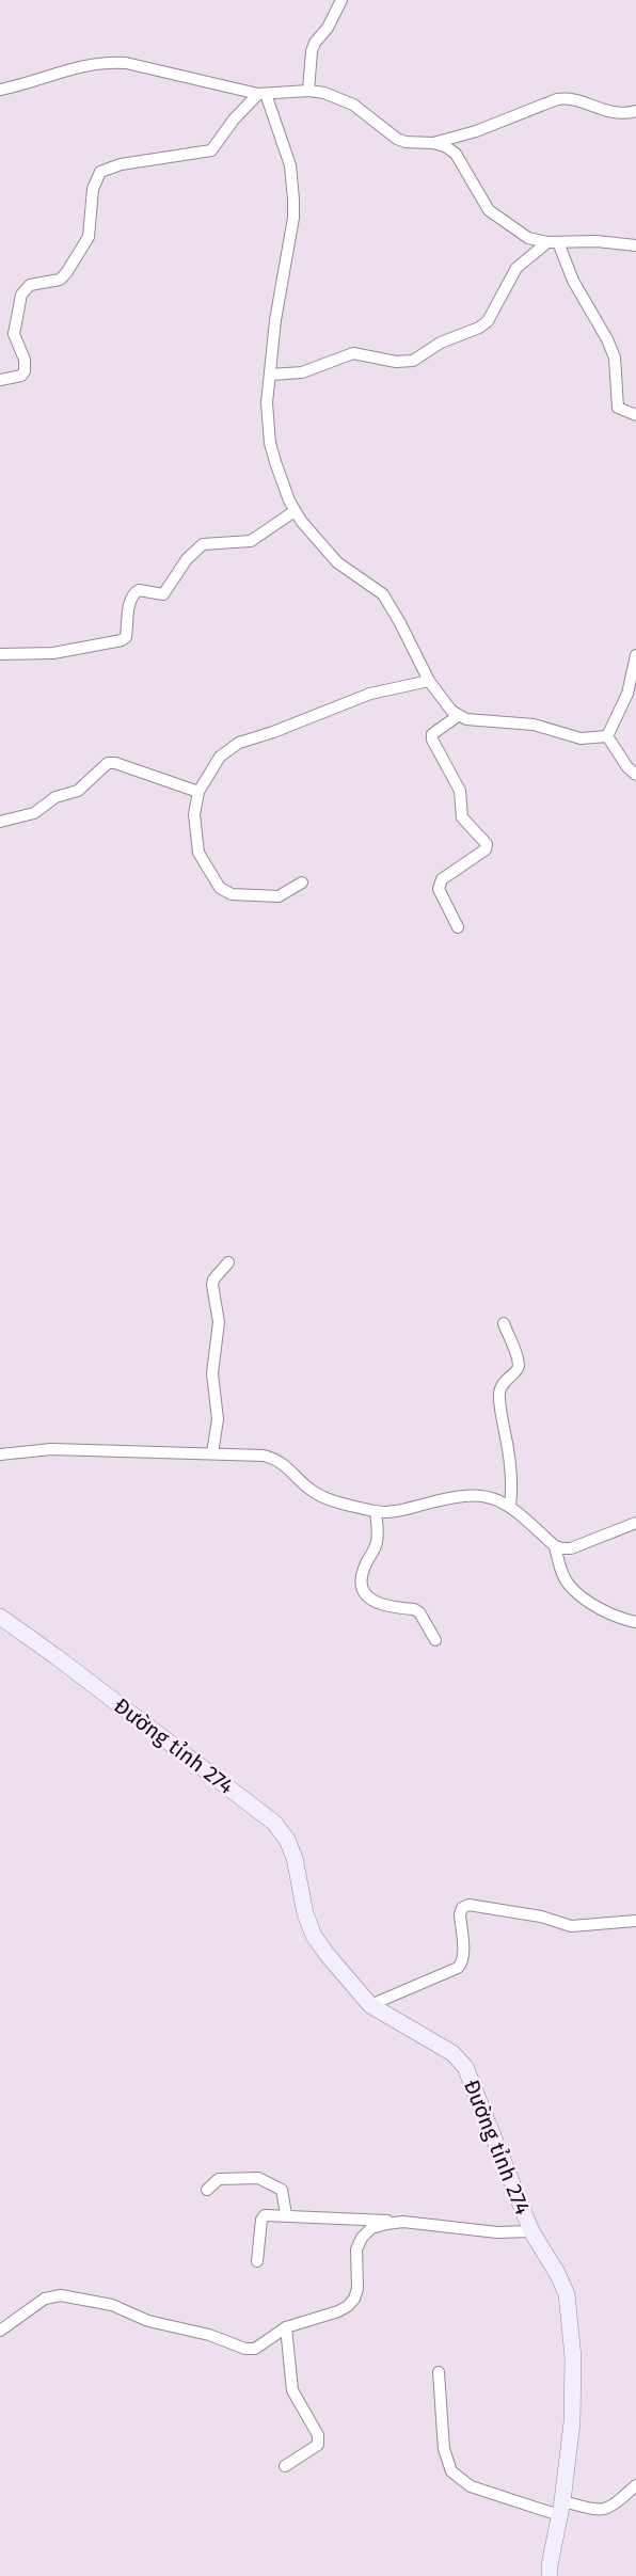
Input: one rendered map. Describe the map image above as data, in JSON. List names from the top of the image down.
{
  "streets": {
    "main road": ["Đường tỉnh 274"]
  }
}
